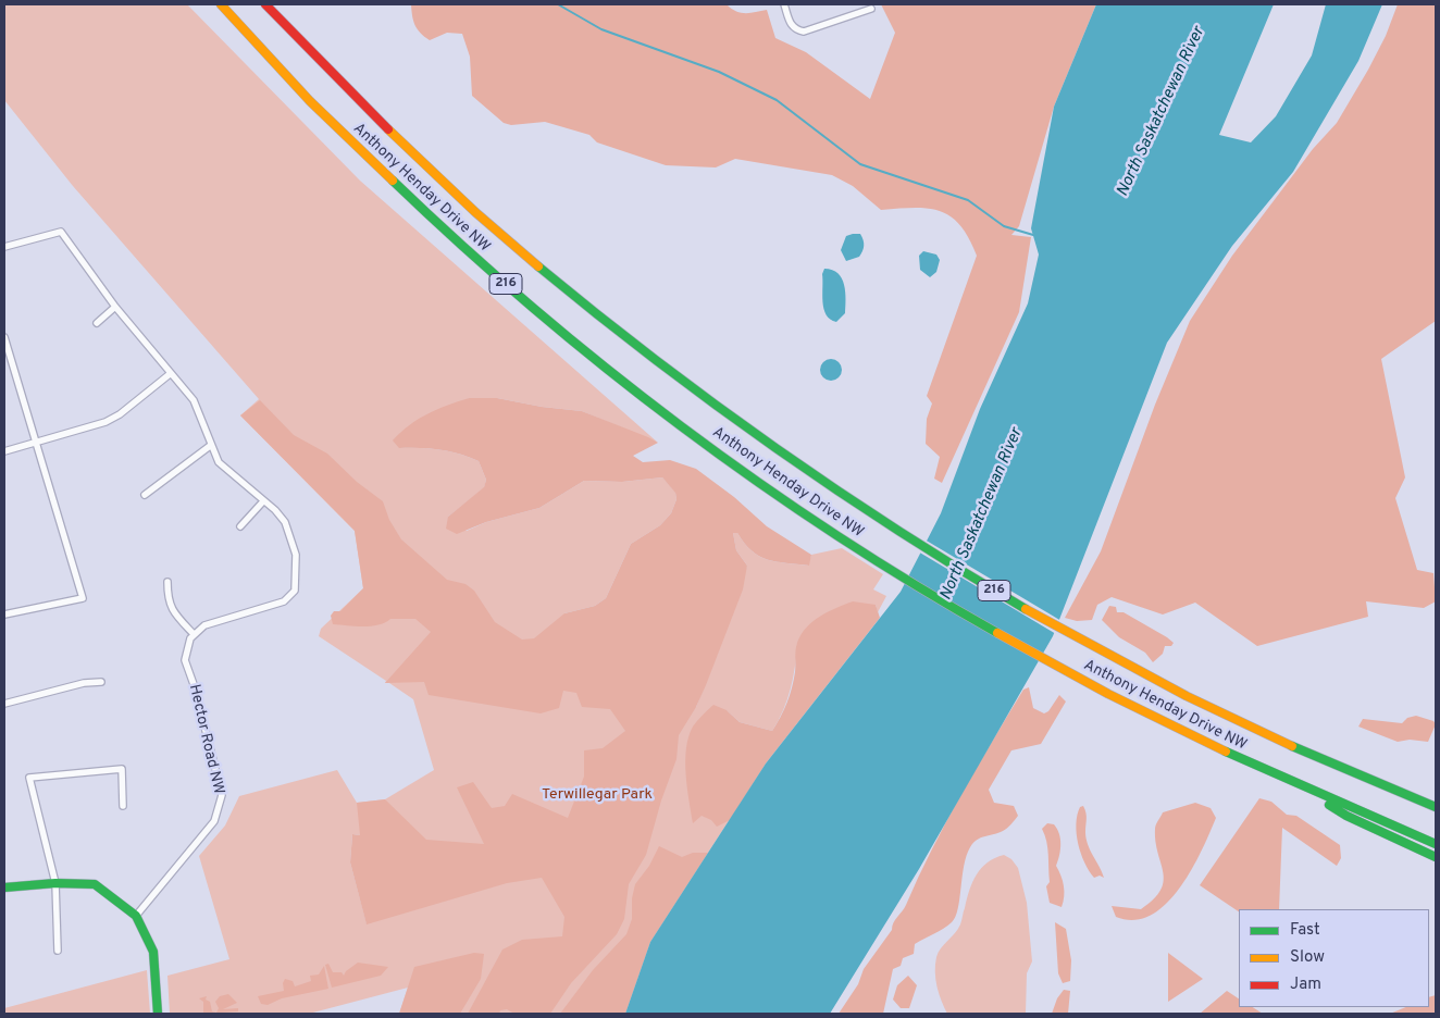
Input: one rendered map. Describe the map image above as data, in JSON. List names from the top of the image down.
{
  "streets": {
    "main road": ["Anthony Henday Drive NW", "216"],
    "street": ["Hector Road NW"]
  },
  "water": ["North Saskatchewan River"],
  "parks": ["Terwillegar Park"],
  "legend": ["Fast", "Slow", "Jam"]
}
